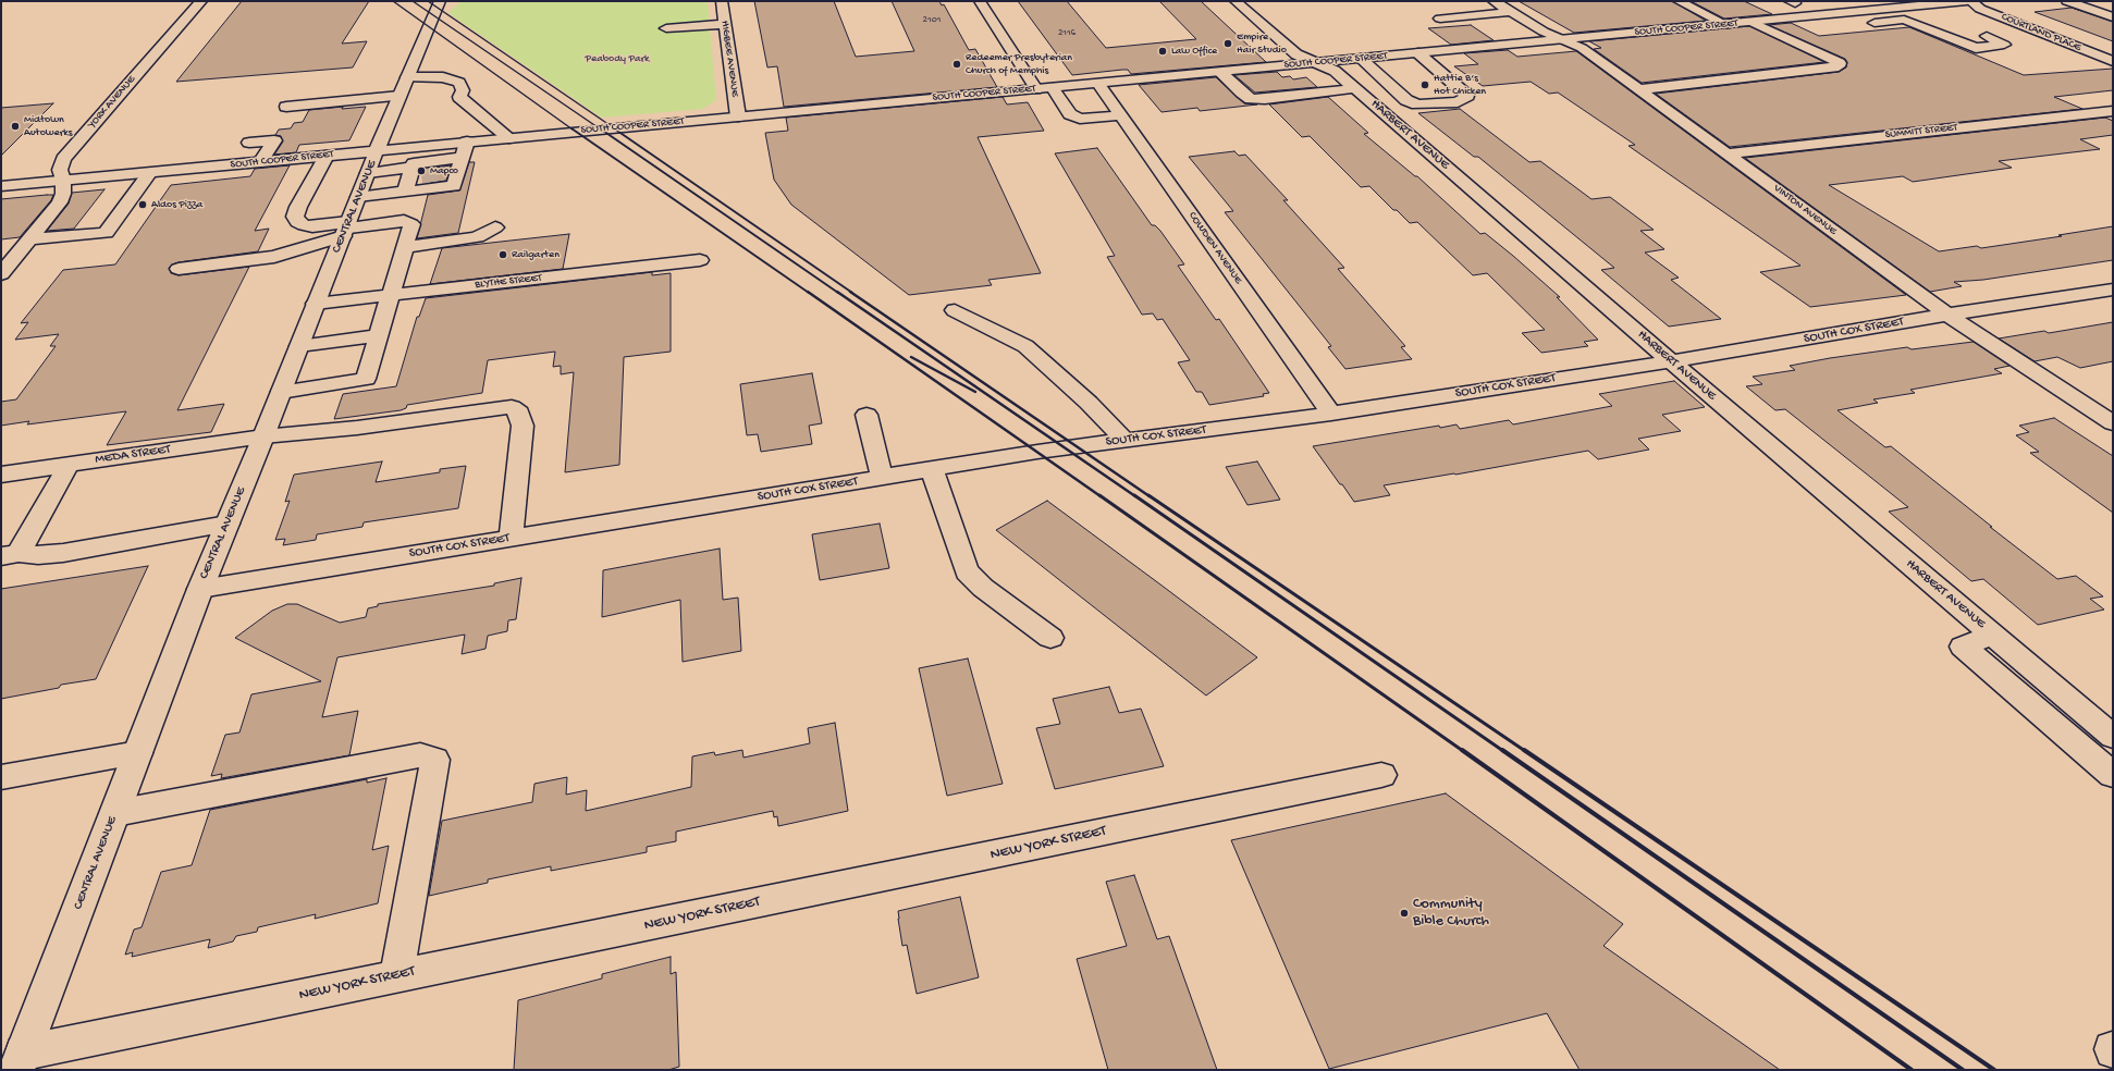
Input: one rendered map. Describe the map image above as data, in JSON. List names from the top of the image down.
{
  "streets": {
    "street": [
      "SOUTH COOPER STREET",
      "COURTLAND PLACE",
      "HIGBEE AVENUE",
      "YORK AVENUE",
      "SUMMITT STREET",
      "HARBERT AVENUE",
      "CENTRAL AVENUE",
      "VINTON AVENUE",
      "COWDEN AVENUE",
      "BLYTHE STREET",
      "SOUTH COX STREET",
      "MEDA STREET",
      "NEW YORK STREET"
    ]
  },
  "crossings": [
    ["SOUTH COOPER STREET", "COURTLAND PLACE"],
    ["SOUTH COOPER STREET", "HIGBEE AVENUE"],
    ["SOUTH COOPER STREET", "YORK AVENUE"],
    ["SOUTH COOPER STREET", "HARBERT AVENUE"],
    ["SOUTH COOPER STREET", "CENTRAL AVENUE"],
    ["SOUTH COOPER STREET", "VINTON AVENUE"],
    ["SOUTH COOPER STREET", "COWDEN AVENUE"],
    ["SUMMITT STREET", "VINTON AVENUE"],
    ["HARBERT AVENUE", "SOUTH COX STREET"],
    ["CENTRAL AVENUE", "BLYTHE STREET"],
    ["CENTRAL AVENUE", "SOUTH COX STREET"],
    ["CENTRAL AVENUE", "MEDA STREET"],
    ["CENTRAL AVENUE", "NEW YORK STREET"],
    ["VINTON AVENUE", "SOUTH COX STREET"],
    ["COWDEN AVENUE", "SOUTH COX STREET"],
    ["SOUTH COX STREET", "MEDA STREET"]
  ],
  "parks": ["Peabody Park"],
  "places": [
    "Empire Hair Studio",
    "Law Office",
    "Redeemer Presbyterian Church of Memphis",
    "Hattie B’s Hot Chicken",
    "Midtown Autowerks",
    "Mapco",
    "Aldos Pizza",
    "Railgarten",
    "Community Bible Church"
  ],
  "house_numbers": ["2101", "2116"]
}
